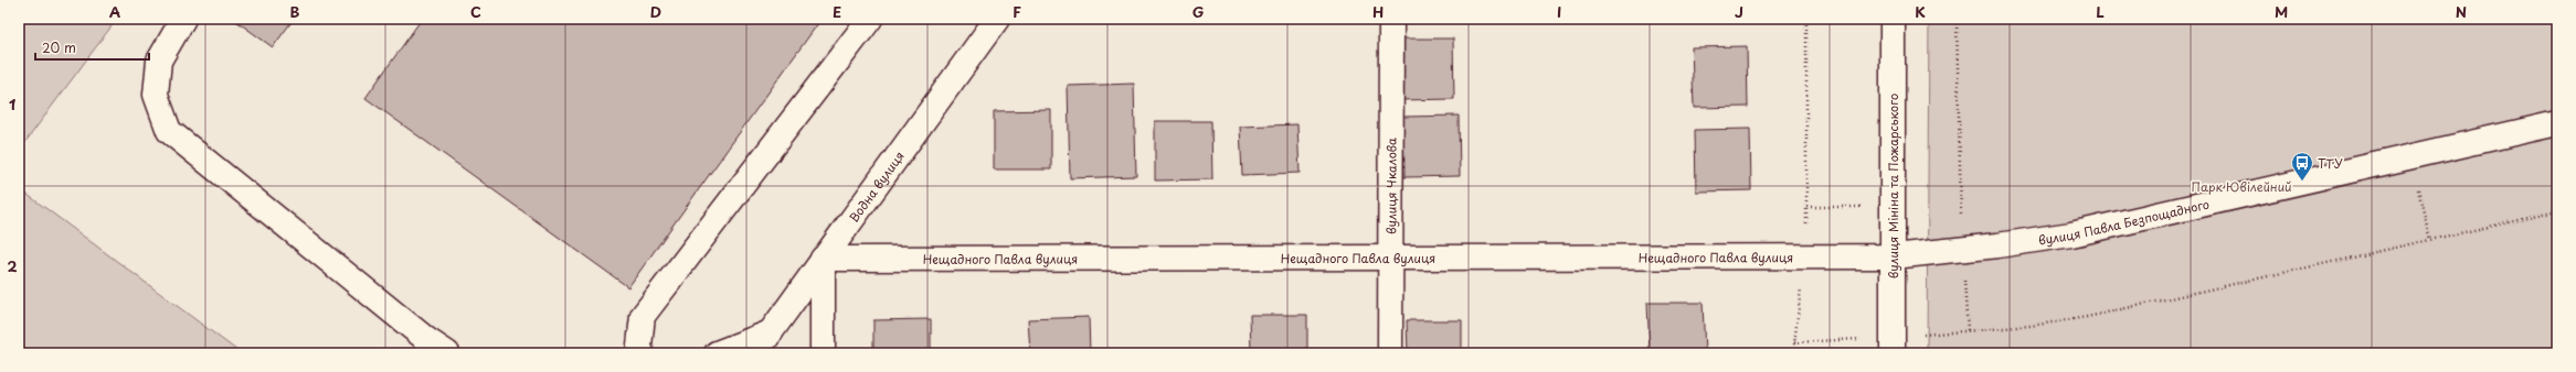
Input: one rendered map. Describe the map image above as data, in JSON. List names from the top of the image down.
{
  "streets": {
    "street": [
      "Водна вулиця",
      "вулиця Чкалова",
      "вулиця Мініна та Пожарського",
      "вулиця Павла Безпощадного",
      "Нещадного Павла вулиця"
    ]
  },
  "crossings": [
    ["Водна вулиця", "Нещадного Павла вулиця"],
    ["вулиця Чкалова", "Нещадного Павла вулиця"],
    ["вулиця Мініна та Пожарського", "вулиця Павла Безпощадного"],
    ["вулиця Мініна та Пожарського", "Нещадного Павла вулиця"],
    ["вулиця Павла Безпощадного", "Нещадного Павла вулиця"]
  ],
  "parks": ["Парк Ювілейний"],
  "places": {
    "bus stop": ["ТТУ"]
  },
  "scale_bar": "20 m",
  "grid": {
    "columns": [
      "A",
      "B",
      "C",
      "D",
      "E",
      "F",
      "G",
      "H",
      "I",
      "J",
      "K",
      "L",
      "M",
      "N"
    ],
    "rows": ["1", "2"]
  }
}
